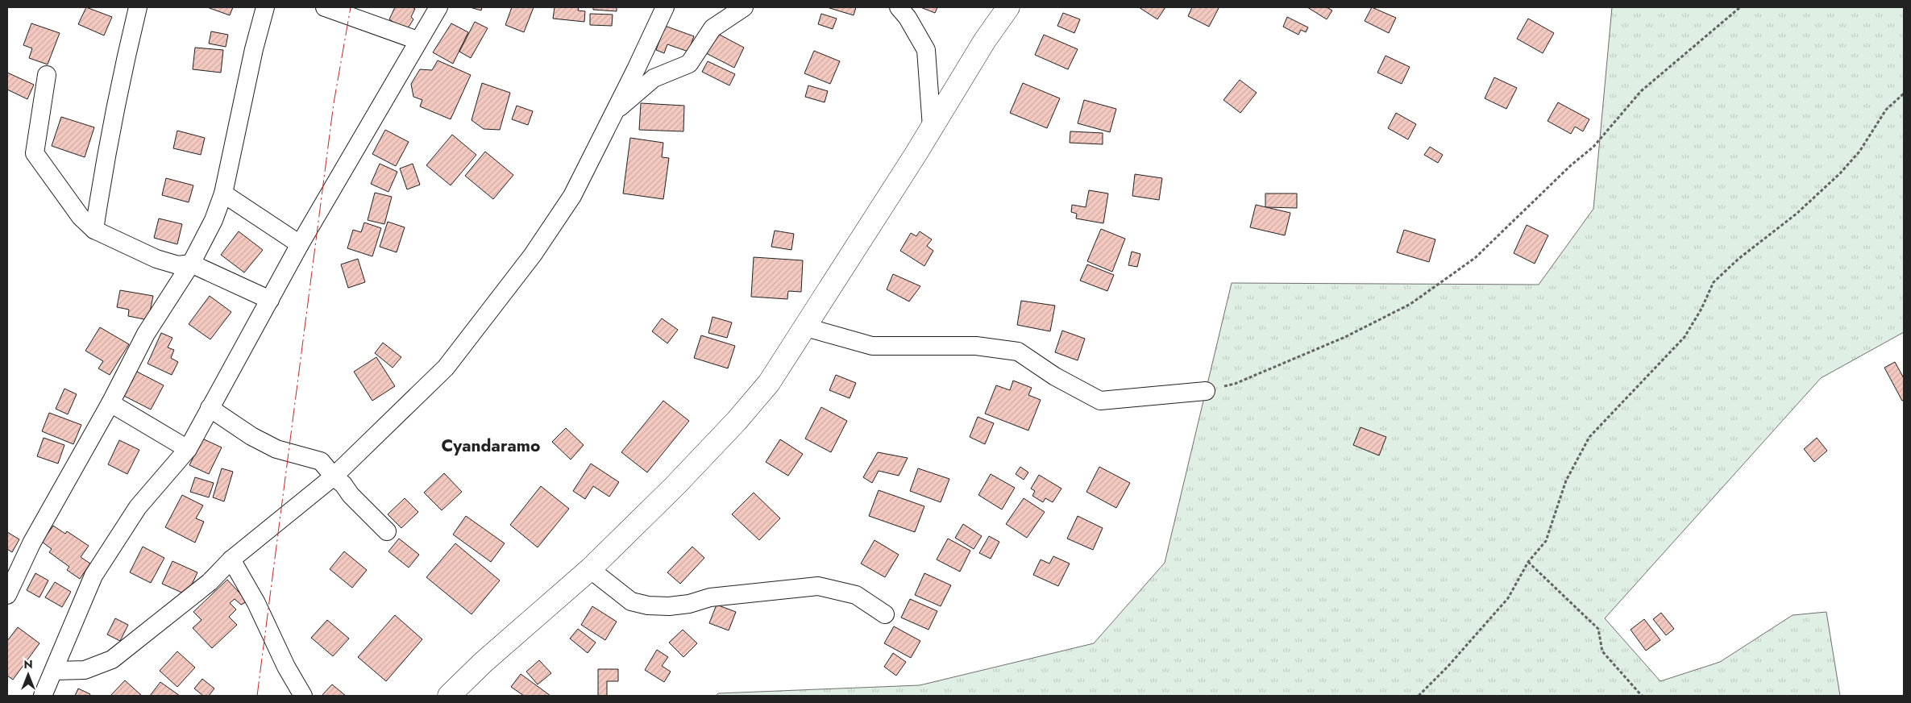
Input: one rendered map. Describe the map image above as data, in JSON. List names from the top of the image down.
{
  "districts": ["Cyandaramo"],
  "north": "top"
}
